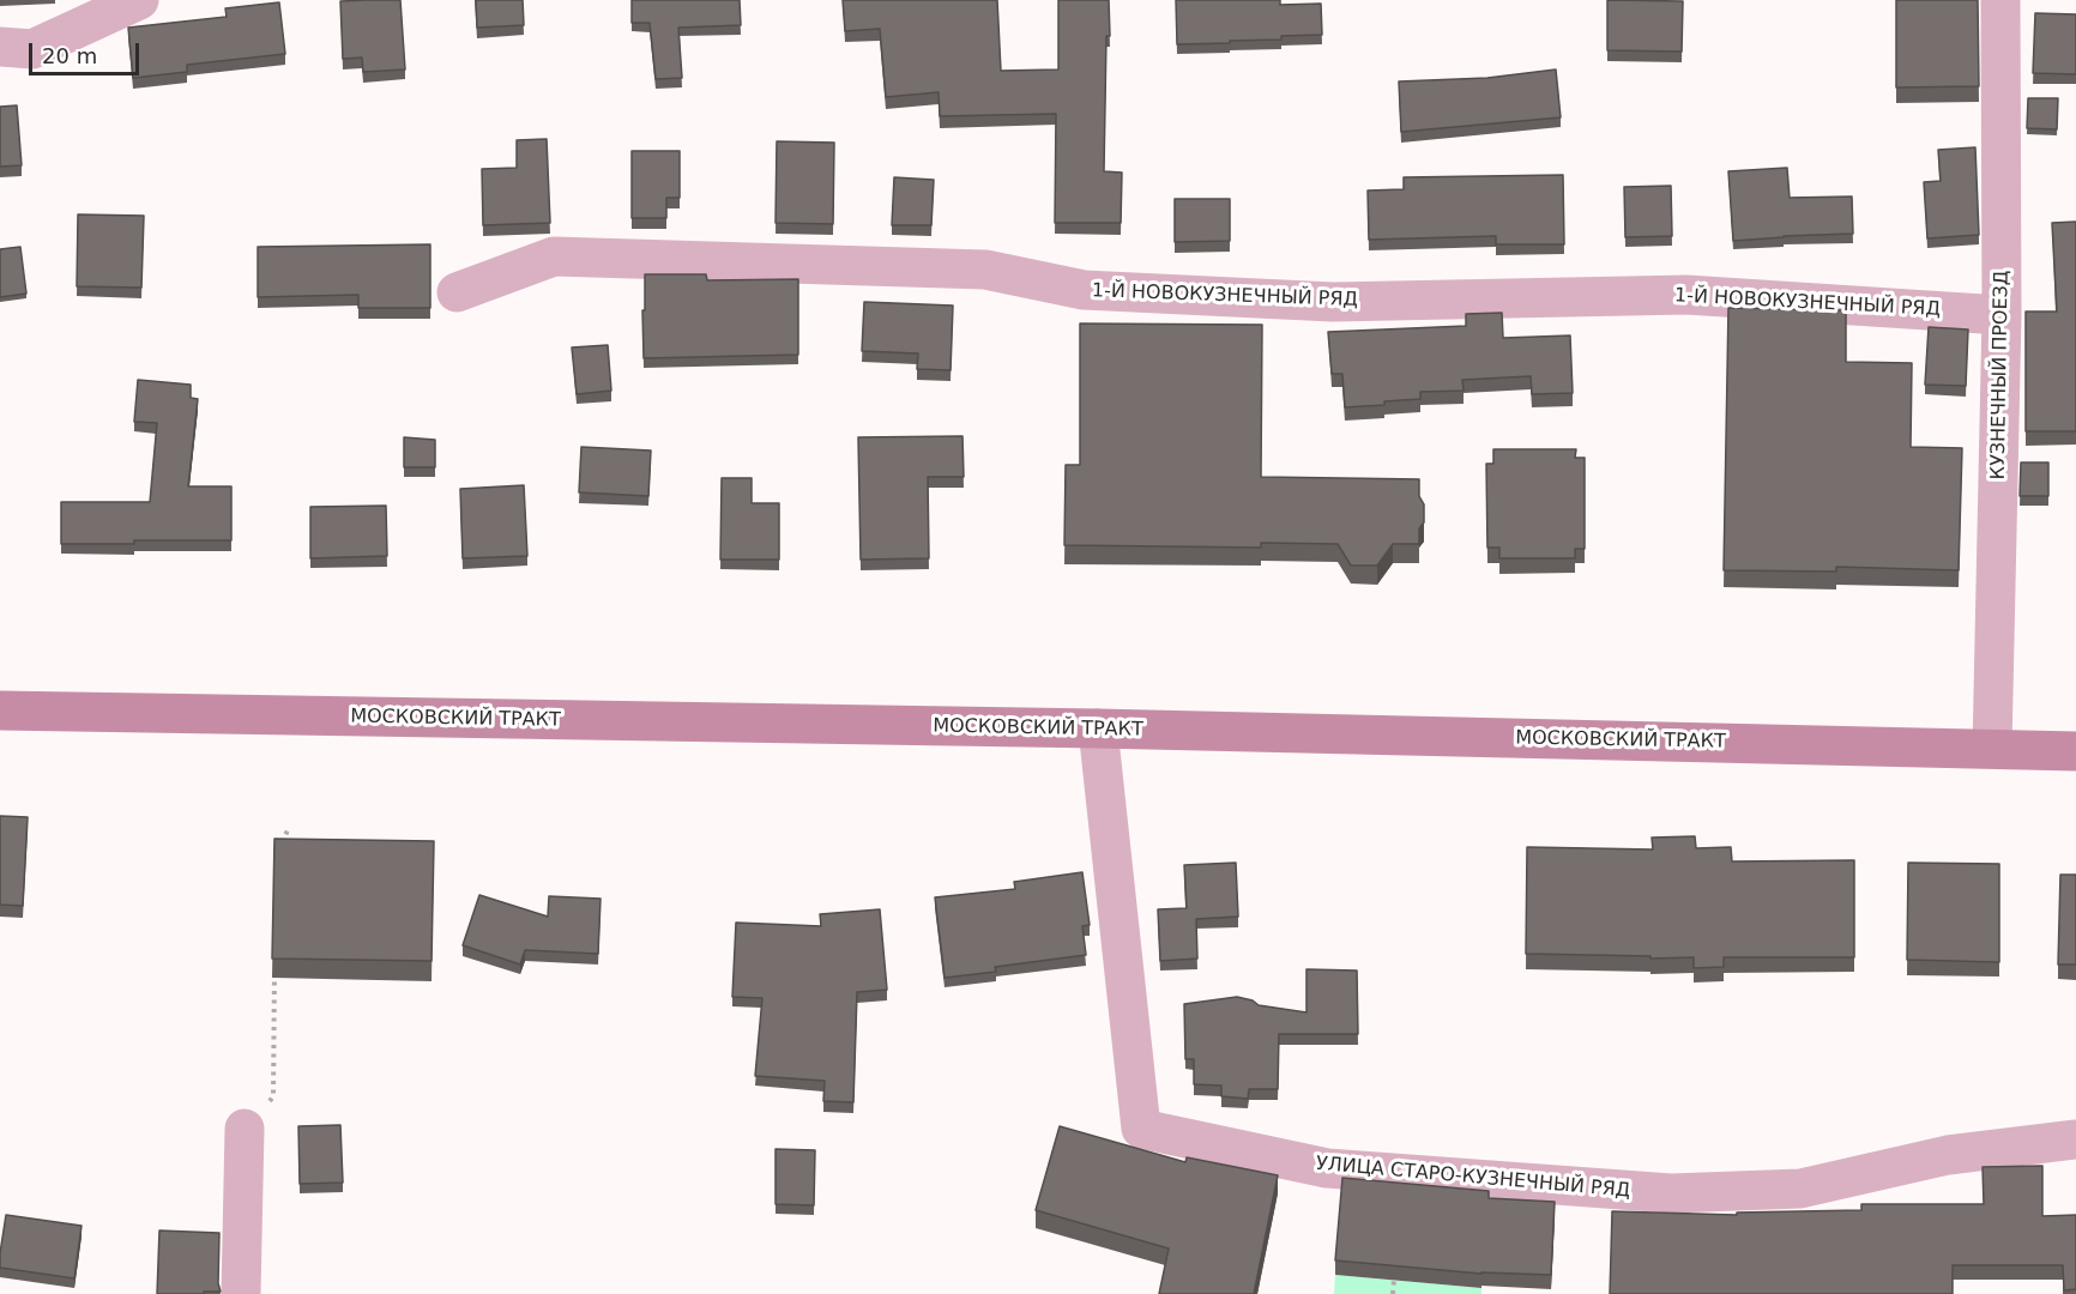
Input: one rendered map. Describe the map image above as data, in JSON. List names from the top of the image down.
{
  "streets": {
    "main road": ["МОСКОВСКИЙ ТРАКТ"],
    "street": ["1-Й НОВОКУЗНЕЧНЫЙ РЯД", "КУЗНЕЧНЫЙ ПРОЕЗД", "УЛИЦА СТАРО-КУЗНЕЧНЫЙ РЯД"]
  },
  "crossings": [
    ["1-Й НОВОКУЗНЕЧНЫЙ РЯД", "КУЗНЕЧНЫЙ ПРОЕЗД"],
    ["КУЗНЕЧНЫЙ ПРОЕЗД", "МОСКОВСКИЙ ТРАКТ"],
    ["МОСКОВСКИЙ ТРАКТ", "УЛИЦА СТАРО-КУЗНЕЧНЫЙ РЯД"]
  ],
  "scale_bar": "20 m"
}
